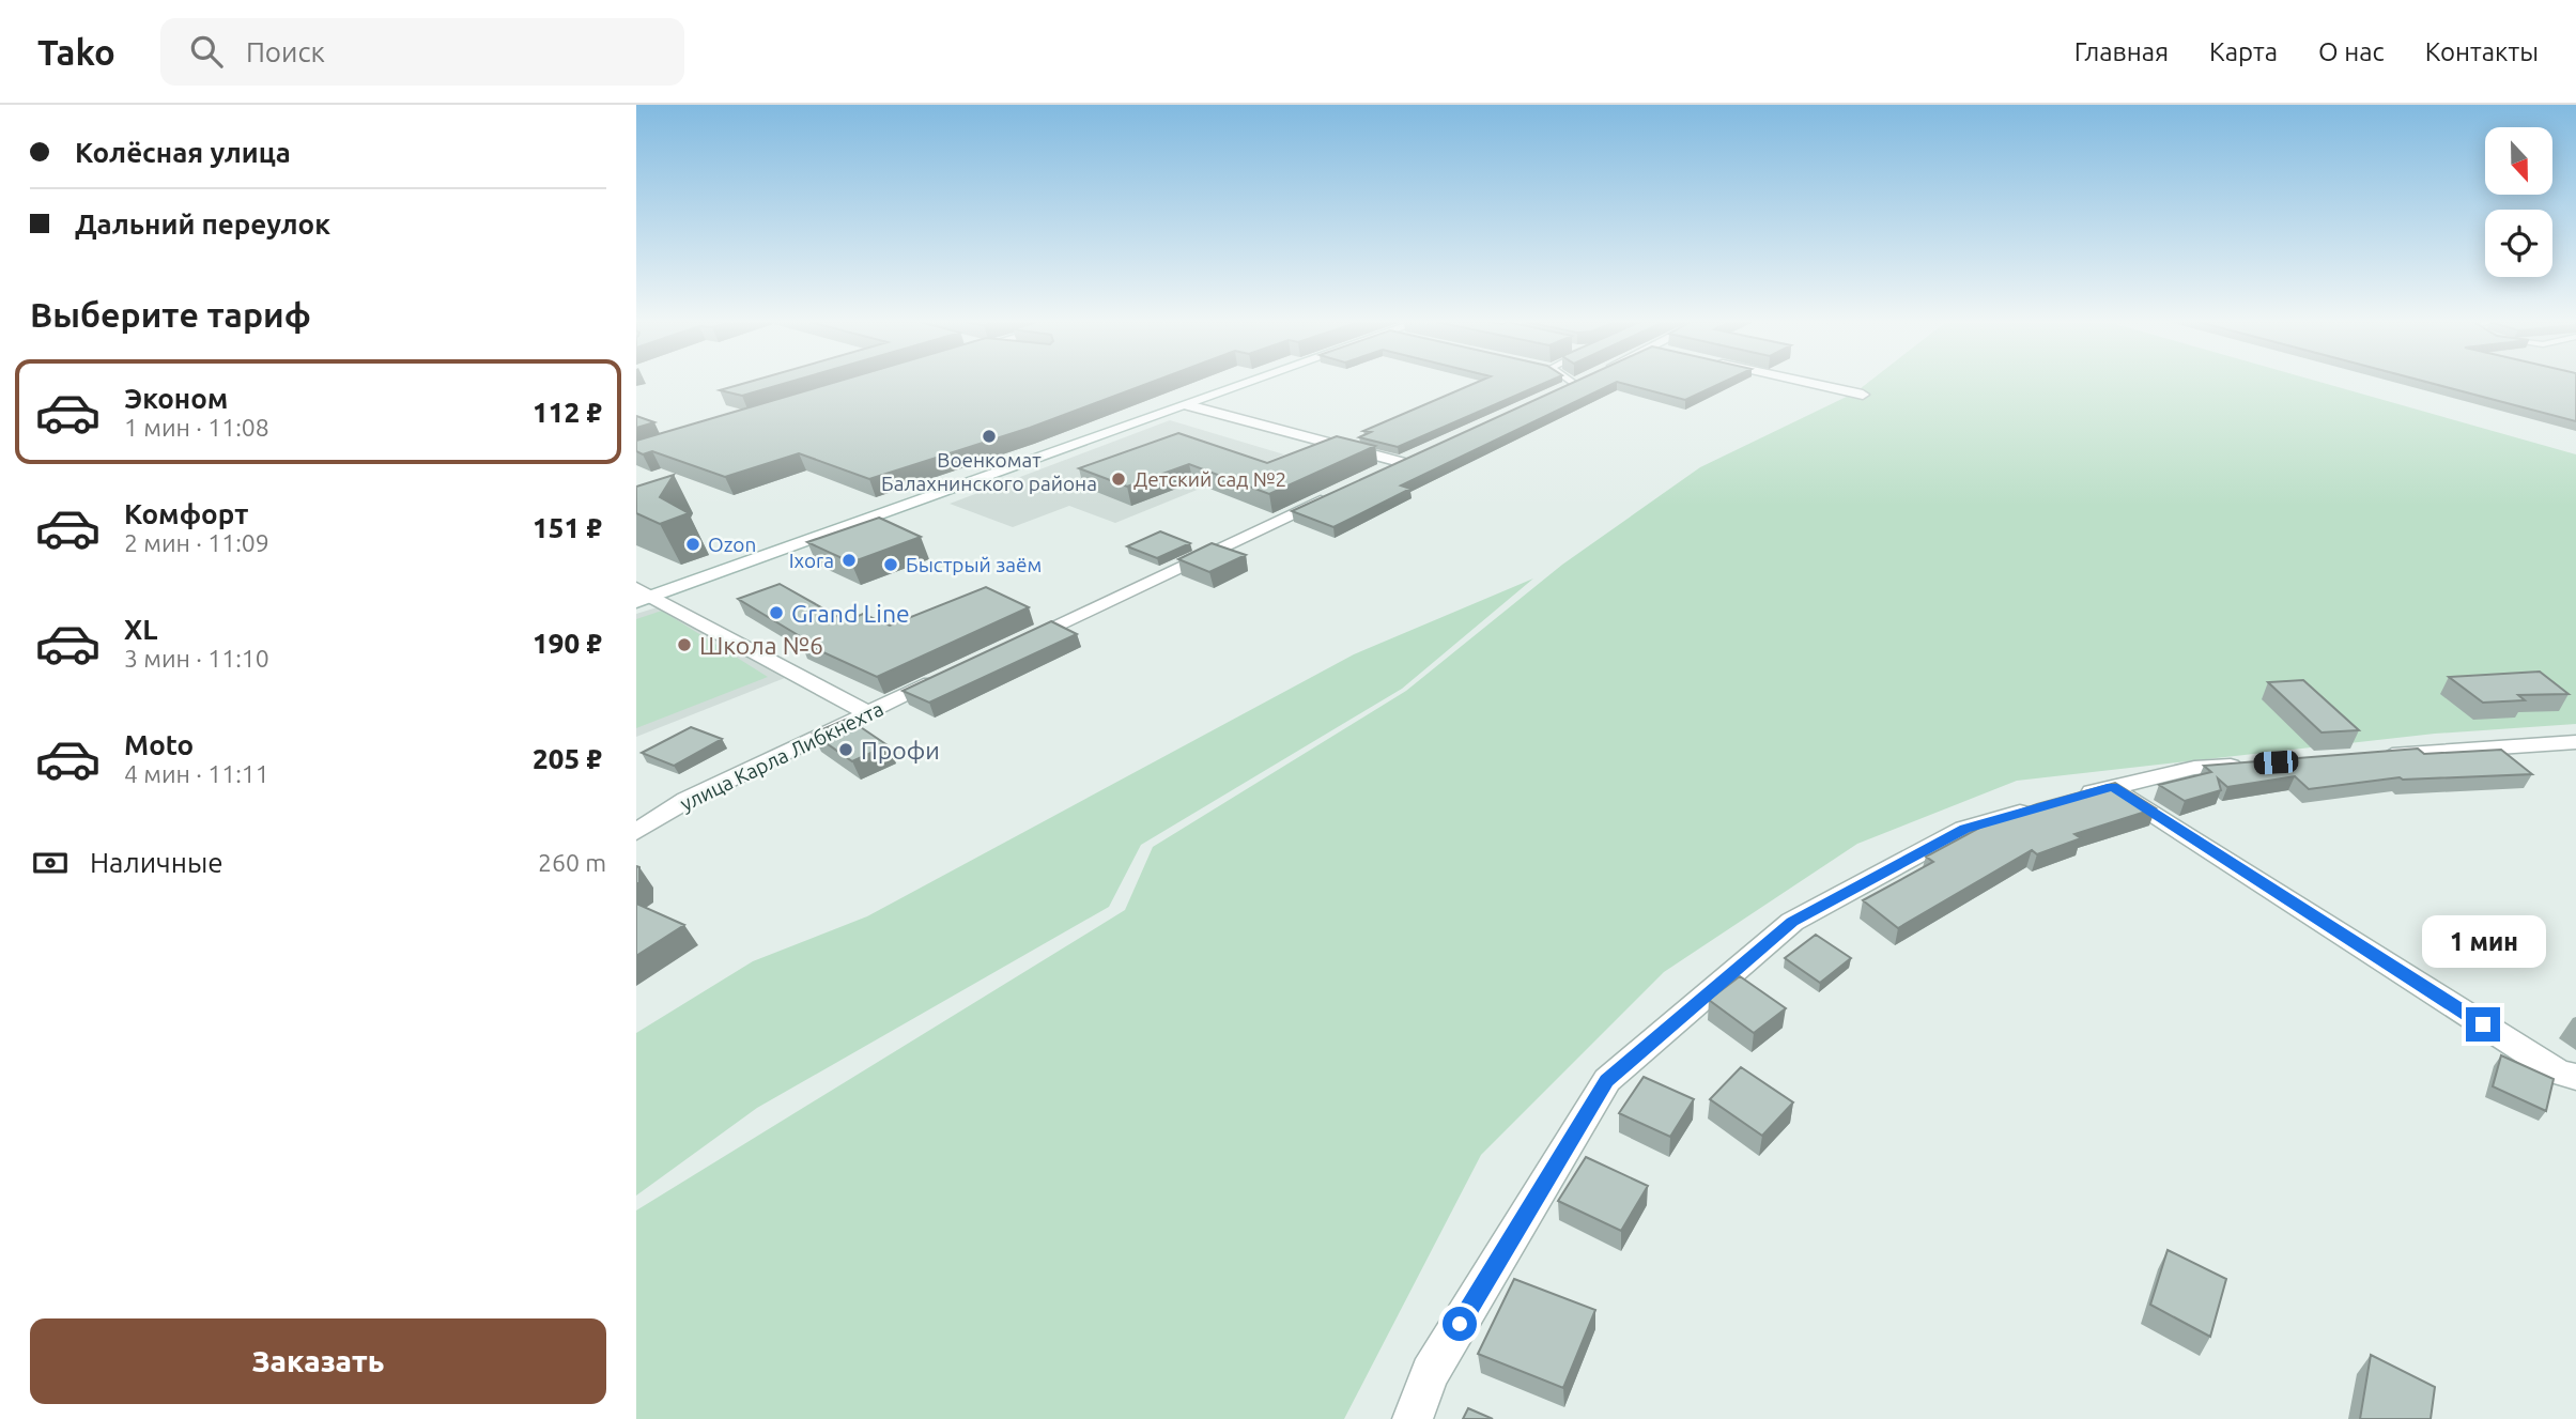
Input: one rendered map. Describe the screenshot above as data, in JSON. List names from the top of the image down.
{
  "streets": {
    "street": ["улица Карла Либкнехта"]
  },
  "places": [
    "Военкомат Балахнинского района",
    "Детский сад №2",
    "Ozon",
    "Ixora",
    "Быстрый заём",
    "Grand Line",
    "Школа №6",
    "Профи"
  ],
  "north": "bottom",
  "page": {
    "header": "Tako",
    "search": "Поиск",
    "nav": [
      "Главная",
      "Карта",
      "О нас",
      "Контакты"
    ],
    "banner": ["Колёсная улица", "Дальний переулок"],
    "heading": "Выберите тариф",
    "list": [
      {
        "name": "Эконом",
        "note": "1 мин · 11:08",
        "value": "112 ₽"
      },
      {
        "name": "Комфорт",
        "note": "2 мин · 11:09",
        "value": "151 ₽"
      },
      {
        "name": "XL",
        "note": "3 мин · 11:10",
        "value": "190 ₽"
      },
      {
        "name": "Moto",
        "note": "4 мин · 11:11",
        "value": "205 ₽"
      }
    ],
    "pay": ["Наличные", "260 m"],
    "bubble": "1 мин",
    "buttons": "Заказать"
  }
}
